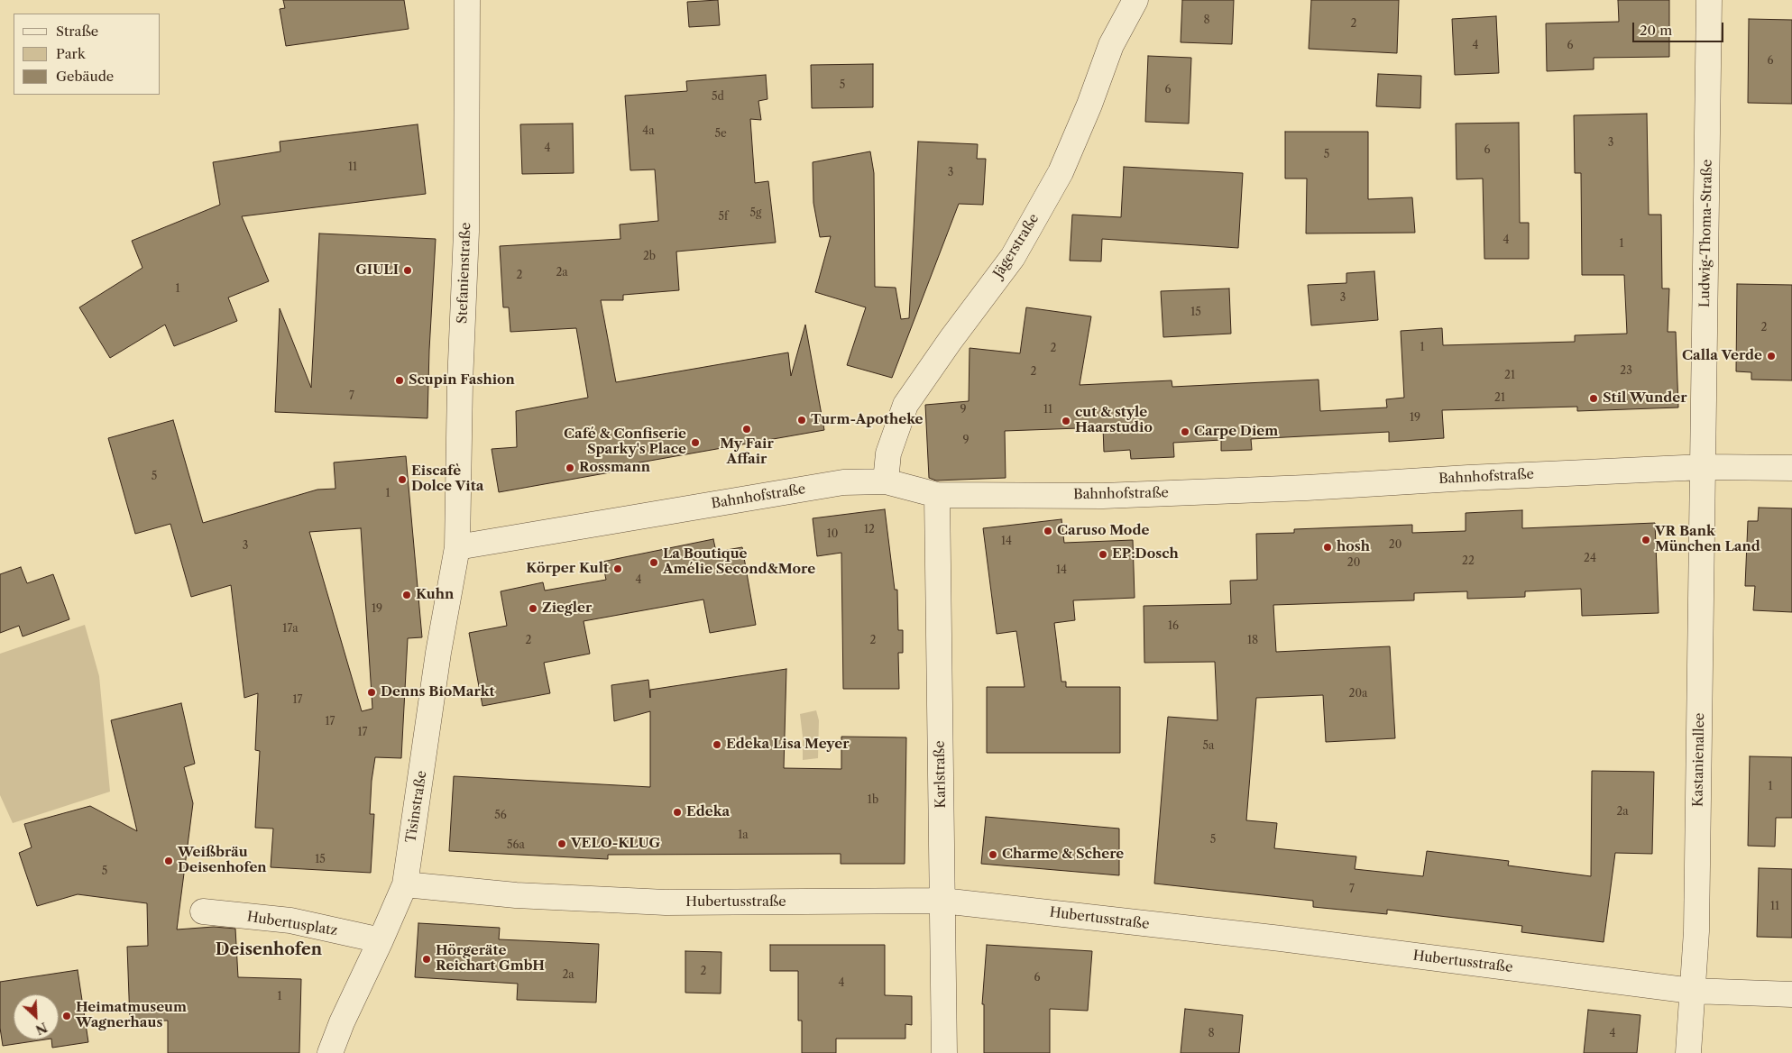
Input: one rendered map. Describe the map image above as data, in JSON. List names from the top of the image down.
{
  "streets": {
    "street": [
      "Ludwig-Thoma-Straße",
      "Jägerstraße",
      "Stefanienstraße",
      "Bahnhofstraße",
      "Kastanienallee",
      "Karlstraße",
      "Tisinstraße",
      "Hubertusstraße",
      "Hubertusplatz"
    ]
  },
  "crossings": [
    ["Ludwig-Thoma-Straße", "Bahnhofstraße"],
    ["Ludwig-Thoma-Straße", "Kastanienallee"],
    ["Jägerstraße", "Bahnhofstraße"],
    ["Stefanienstraße", "Bahnhofstraße"],
    ["Stefanienstraße", "Tisinstraße"],
    ["Bahnhofstraße", "Kastanienallee"],
    ["Bahnhofstraße", "Karlstraße"],
    ["Bahnhofstraße", "Tisinstraße"],
    ["Kastanienallee", "Hubertusstraße"],
    ["Karlstraße", "Hubertusstraße"],
    ["Tisinstraße", "Hubertusstraße"],
    ["Tisinstraße", "Hubertusplatz"]
  ],
  "districts": ["Deisenhofen"],
  "places": [
    "GIULI",
    "Calla Verde",
    "Scupin Fashion",
    "Stil Wunder",
    "Turm-Apotheke",
    "cut & style Haarstudio",
    "My Fair Affair",
    "Carpe Diem",
    "Café & Confiserie Sparky's Place",
    "Rossmann",
    "Eiscafè Dolce Vita",
    "Caruso Mode",
    "VR Bank München Land",
    "hosh",
    "EP:Dosch",
    "La Boutique Amélie Second&More",
    "Körper Kult",
    "Kuhn",
    "Ziegler",
    "Denns BioMarkt",
    "Edeka Lisa Meyer",
    "Edeka",
    "VELO-KLUG",
    "Charme & Schere",
    "Weißbräu Deisenhofen",
    "Hörgeräte Reichart GmbH",
    "Heimatmuseum Wagnerhaus"
  ],
  "house_numbers": [
    "8",
    "2",
    "4",
    "6",
    "6",
    "5",
    "6",
    "5d",
    "4a",
    "5e",
    "3",
    "4",
    "6",
    "5",
    "11",
    "3",
    "5g",
    "5f",
    "4",
    "1",
    "2b",
    "2a",
    "2",
    "1",
    "3",
    "15",
    "2",
    "1",
    "2",
    "23",
    "2",
    "21",
    "7",
    "21",
    "9",
    "11",
    "19",
    "9",
    "5",
    "1",
    "12",
    "10",
    "14",
    "20",
    "3",
    "24",
    "22",
    "20",
    "14",
    "4",
    "19",
    "16",
    "17a",
    "2",
    "2",
    "18",
    "20a",
    "17",
    "17",
    "17",
    "5a",
    "1",
    "1b",
    "2a",
    "56",
    "1a",
    "5",
    "56a",
    "15",
    "5",
    "7",
    "11",
    "2",
    "2a",
    "6",
    "4",
    "1",
    "8",
    "4"
  ],
  "legend": ["Straße", "Park", "Gebäude"],
  "scale_bar": "20 m",
  "north": "bottom right"
}
